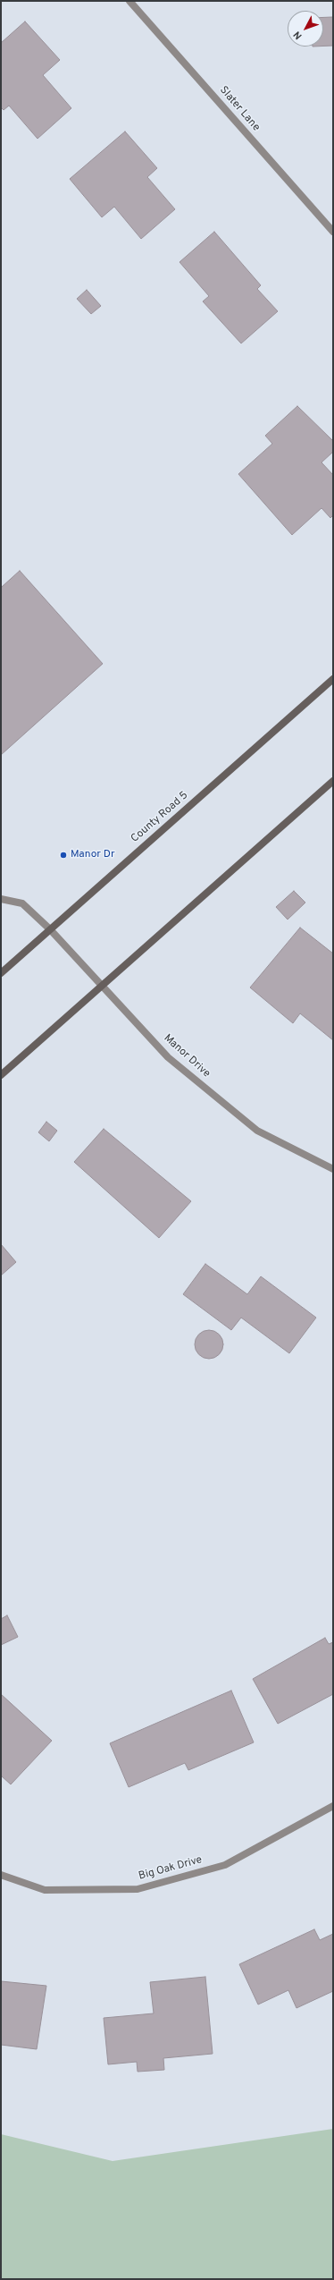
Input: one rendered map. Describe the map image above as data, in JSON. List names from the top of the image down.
{
  "streets": {
    "main road": ["County Road 5"],
    "street": ["Slater Lane", "Manor Drive", "Big Oak Drive"]
  },
  "crossings": [
    ["County Road 5", "Manor Drive"]
  ],
  "places": ["Manor Dr"],
  "north": "bottom left"
}
